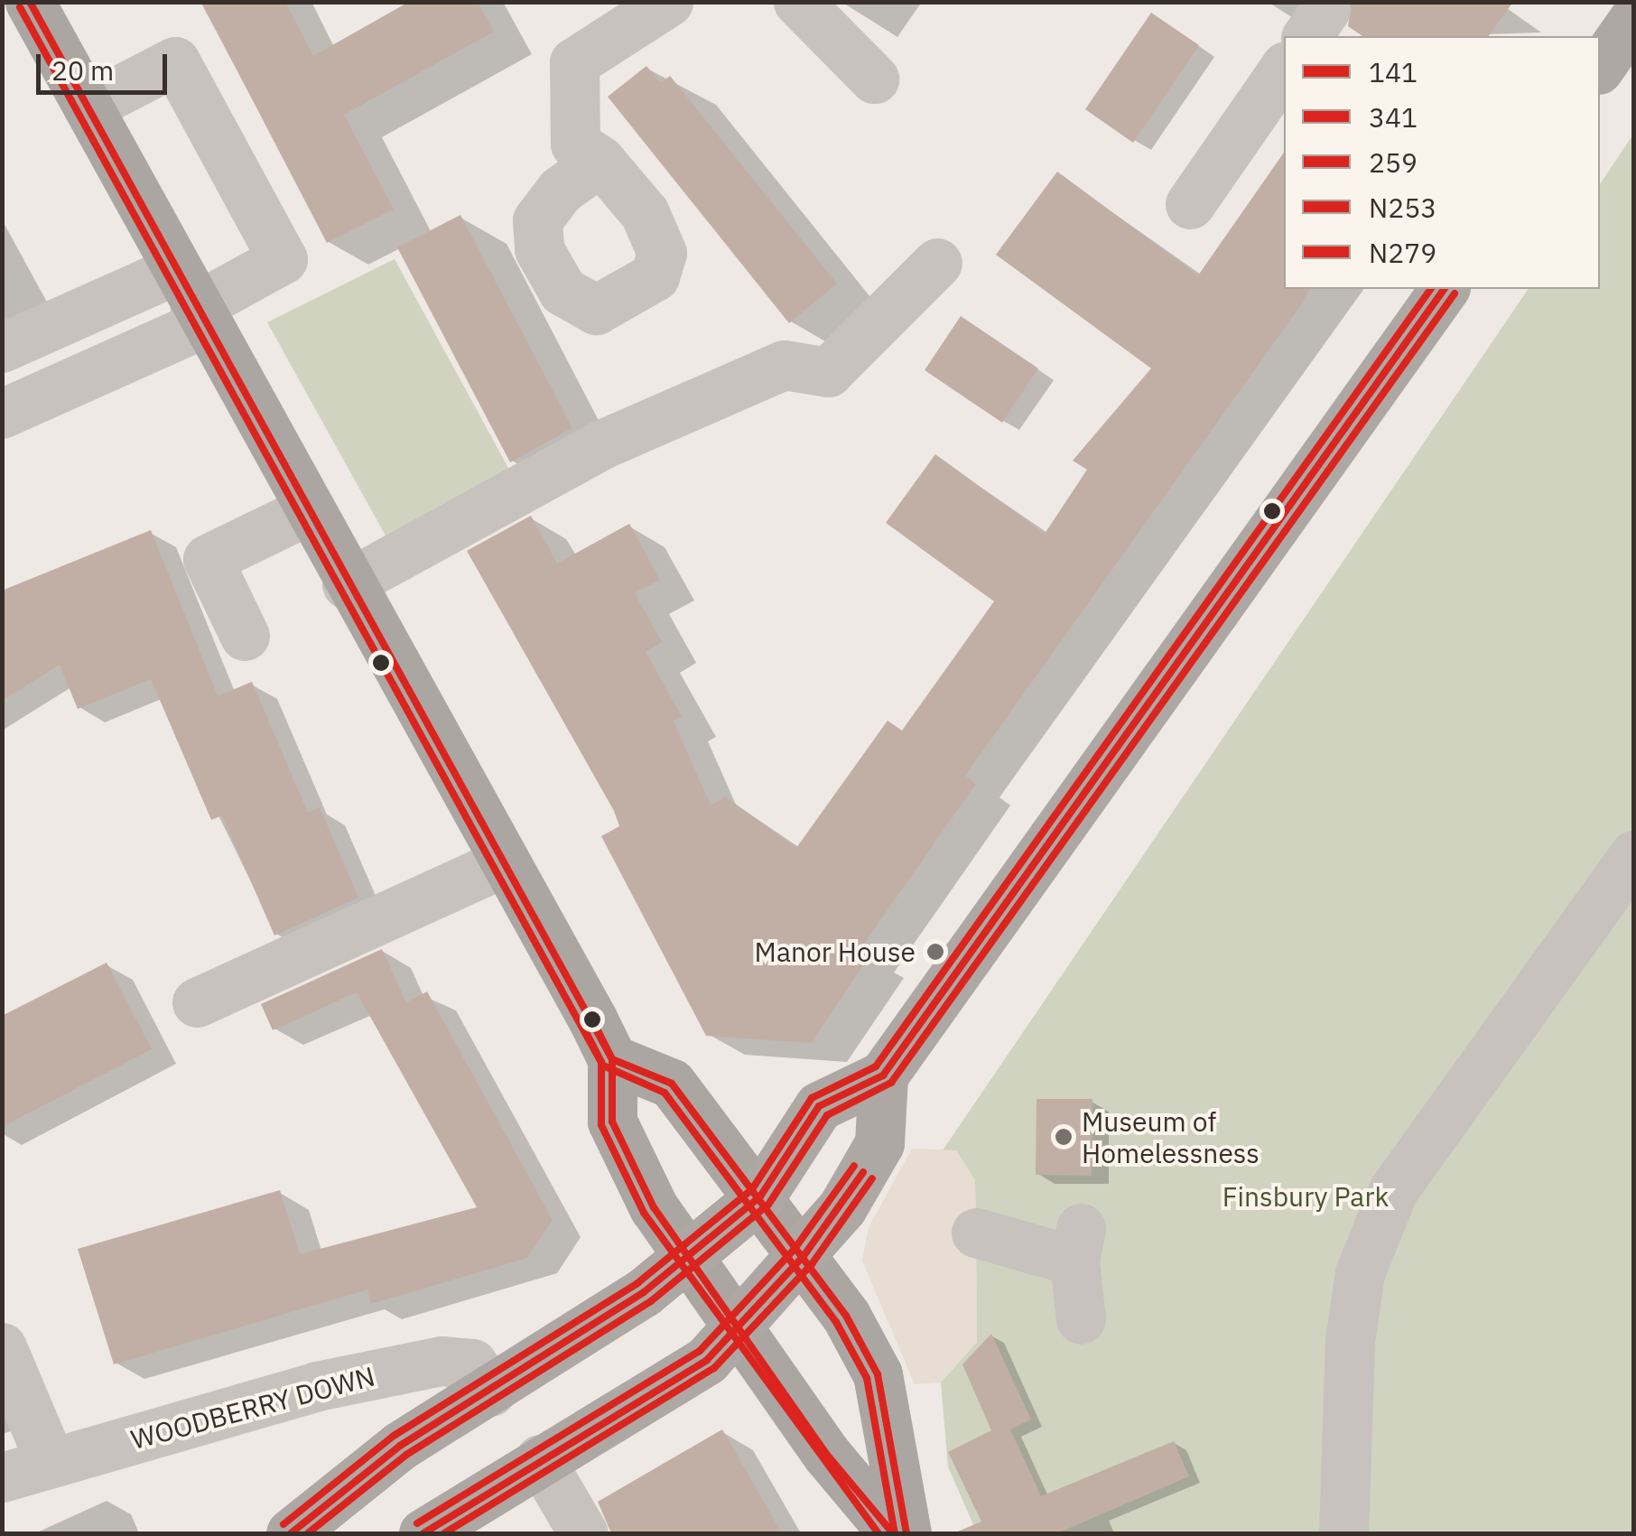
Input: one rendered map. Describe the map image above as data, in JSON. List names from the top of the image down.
{
  "streets": {
    "street": ["WOODBERRY DOWN"]
  },
  "parks": ["Finsbury Park"],
  "places": ["Manor House", "Museum of Homelessness"],
  "lines": [
    "transit line 141",
    "transit line 341",
    "transit line 259",
    "transit line N279",
    "transit line N253"
  ],
  "legend": [
    "141",
    "341",
    "259",
    "N253",
    "N279"
  ],
  "scale_bar": "20 m"
}
